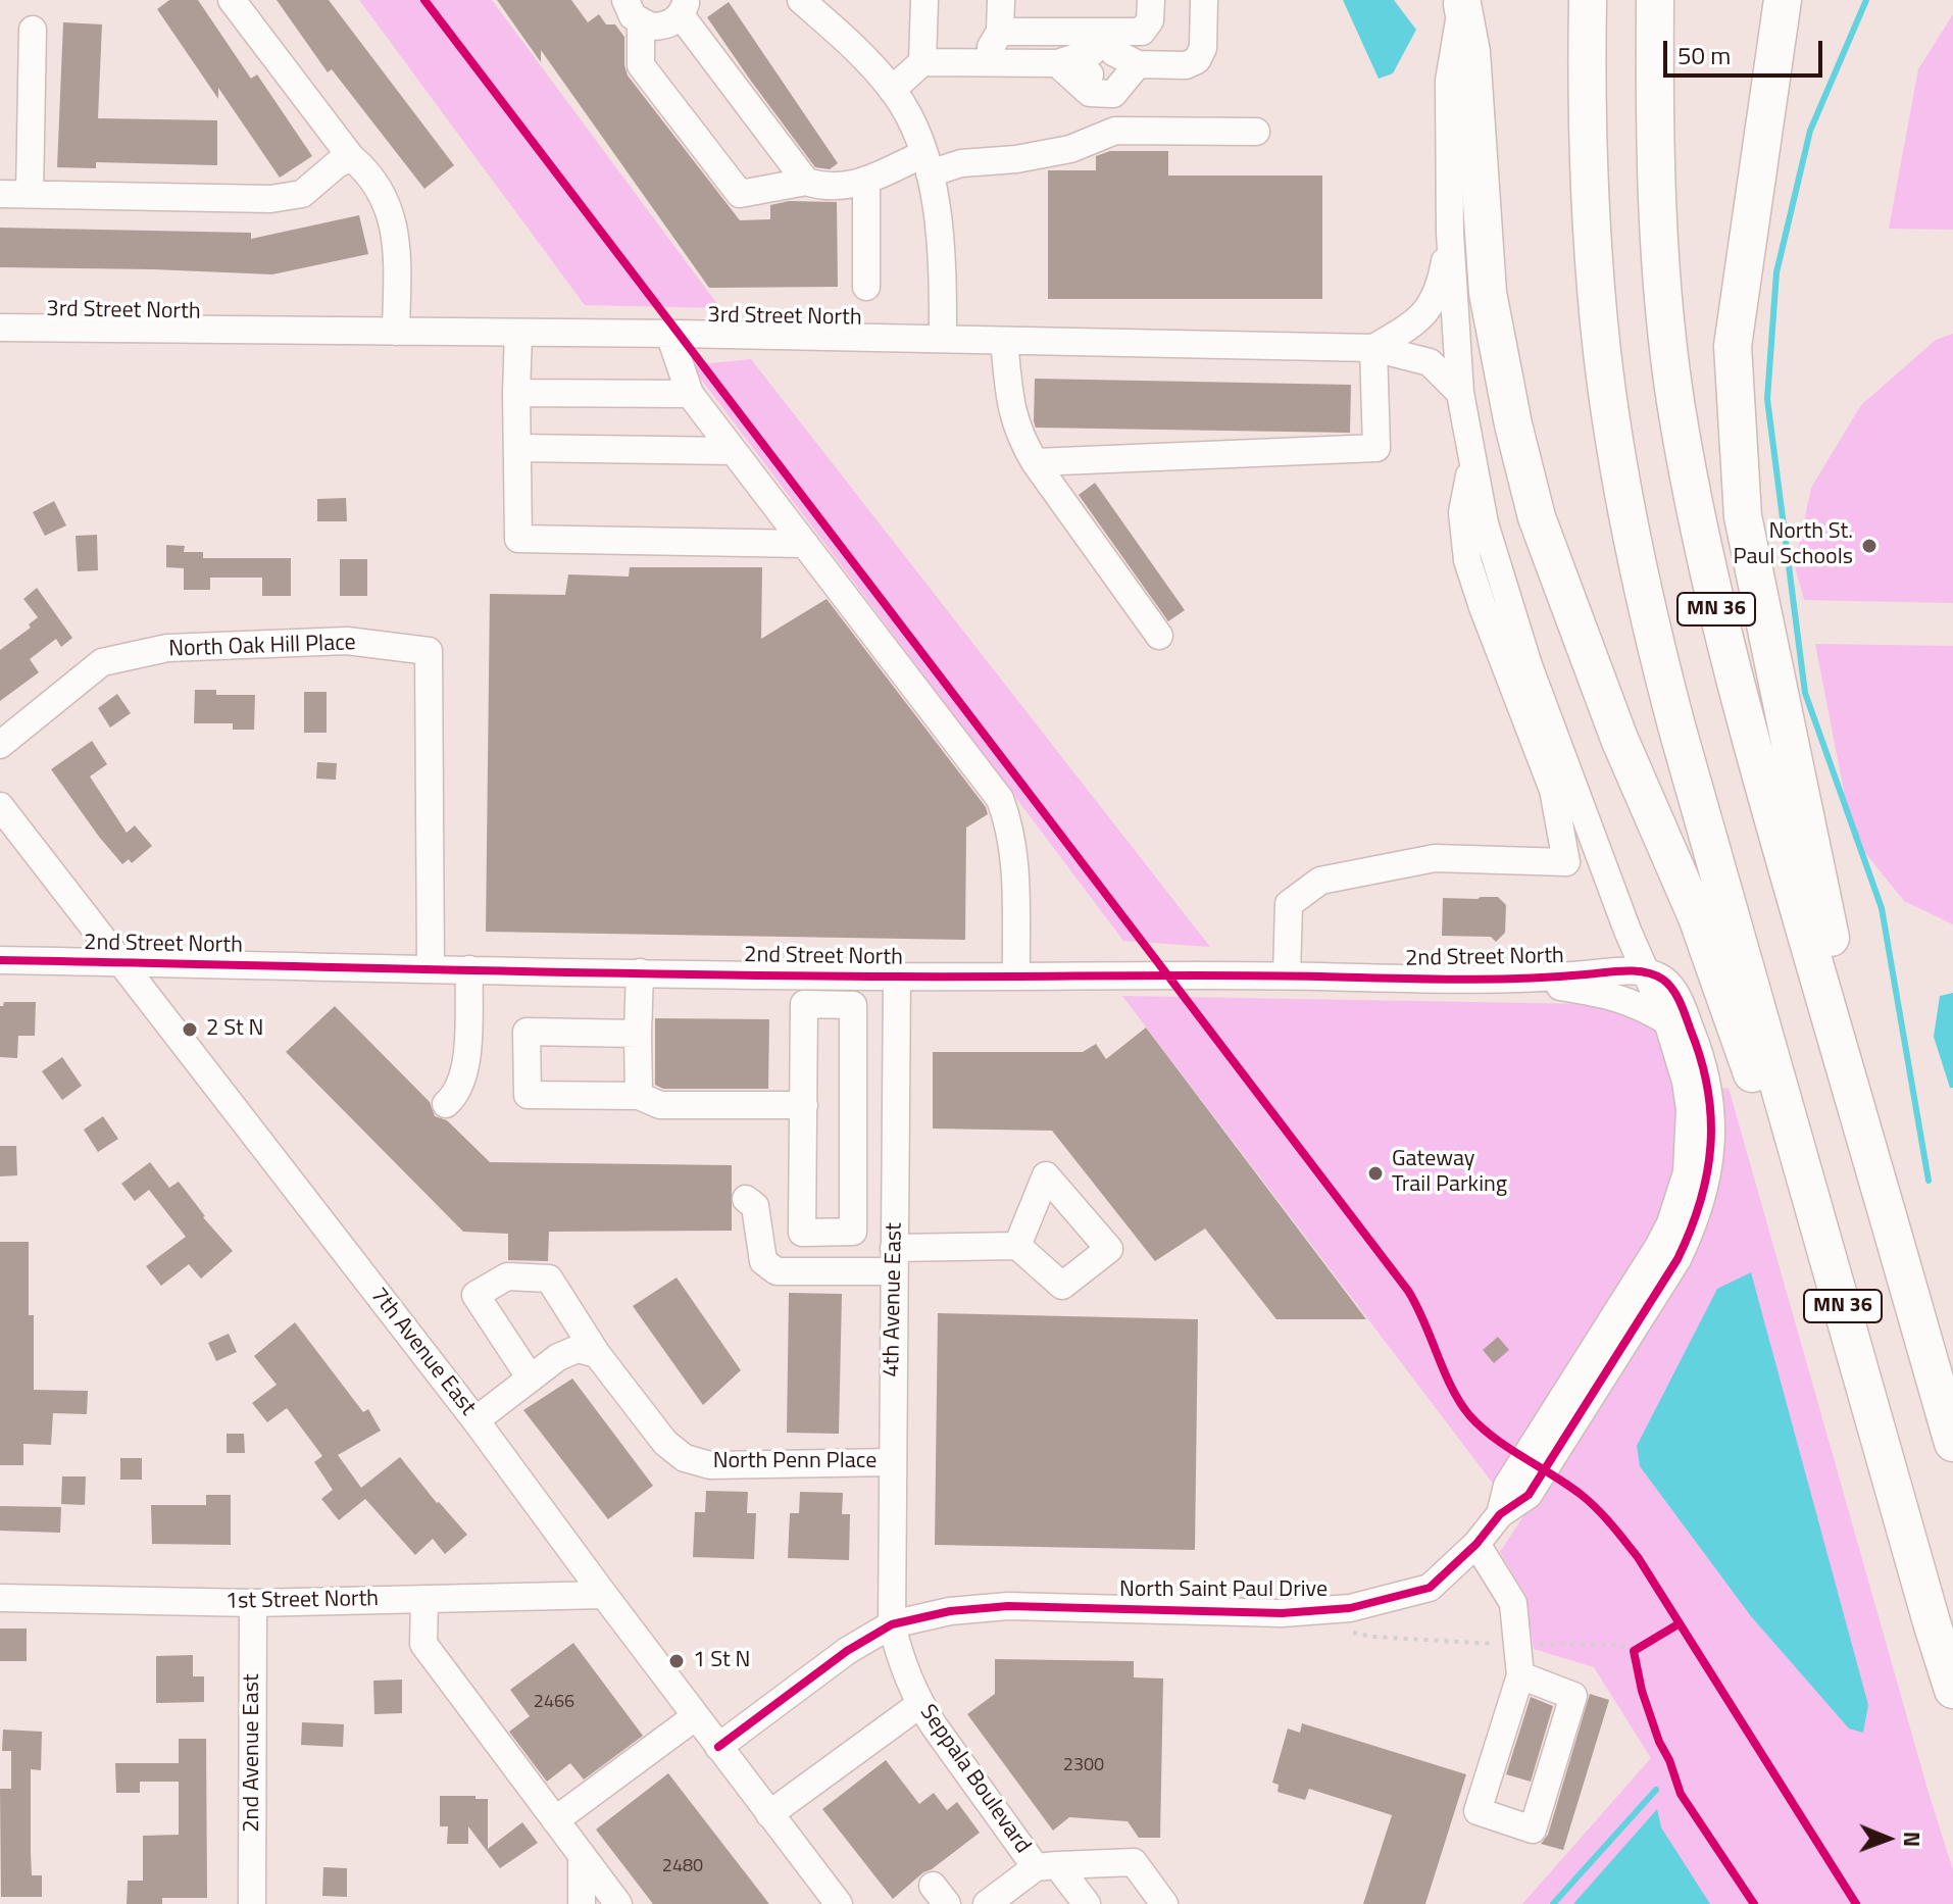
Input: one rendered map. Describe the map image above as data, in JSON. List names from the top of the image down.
{
  "streets": {
    "highway": ["MN 36"],
    "street": [
      "3rd Street North",
      "North Oak Hill Place",
      "2nd Street North",
      "4th Avenue East",
      "7th Avenue East",
      "North Penn Place",
      "North Saint Paul Drive",
      "1st Street North",
      "2nd Avenue East",
      "Seppala Boulevard"
    ]
  },
  "crossings": [
    ["North Oak Hill Place", "2nd Street North"],
    ["2nd Street North", "4th Avenue East"],
    ["2nd Street North", "7th Avenue East"],
    ["2nd Street North", "North Saint Paul Drive"],
    ["4th Avenue East", "North Penn Place"],
    ["4th Avenue East", "North Saint Paul Drive"],
    ["4th Avenue East", "Seppala Boulevard"],
    ["7th Avenue East", "North Saint Paul Drive"],
    ["7th Avenue East", "1st Street North"],
    ["North Saint Paul Drive", "Seppala Boulevard"],
    ["1st Street North", "2nd Avenue East"]
  ],
  "places": [
    "North St. Paul Schools",
    "2 St N",
    "Gateway Trail Parking",
    "1 St N"
  ],
  "house_numbers": ["2466", "2300", "2480"],
  "scale_bar": "50 m",
  "north": "right"
}
